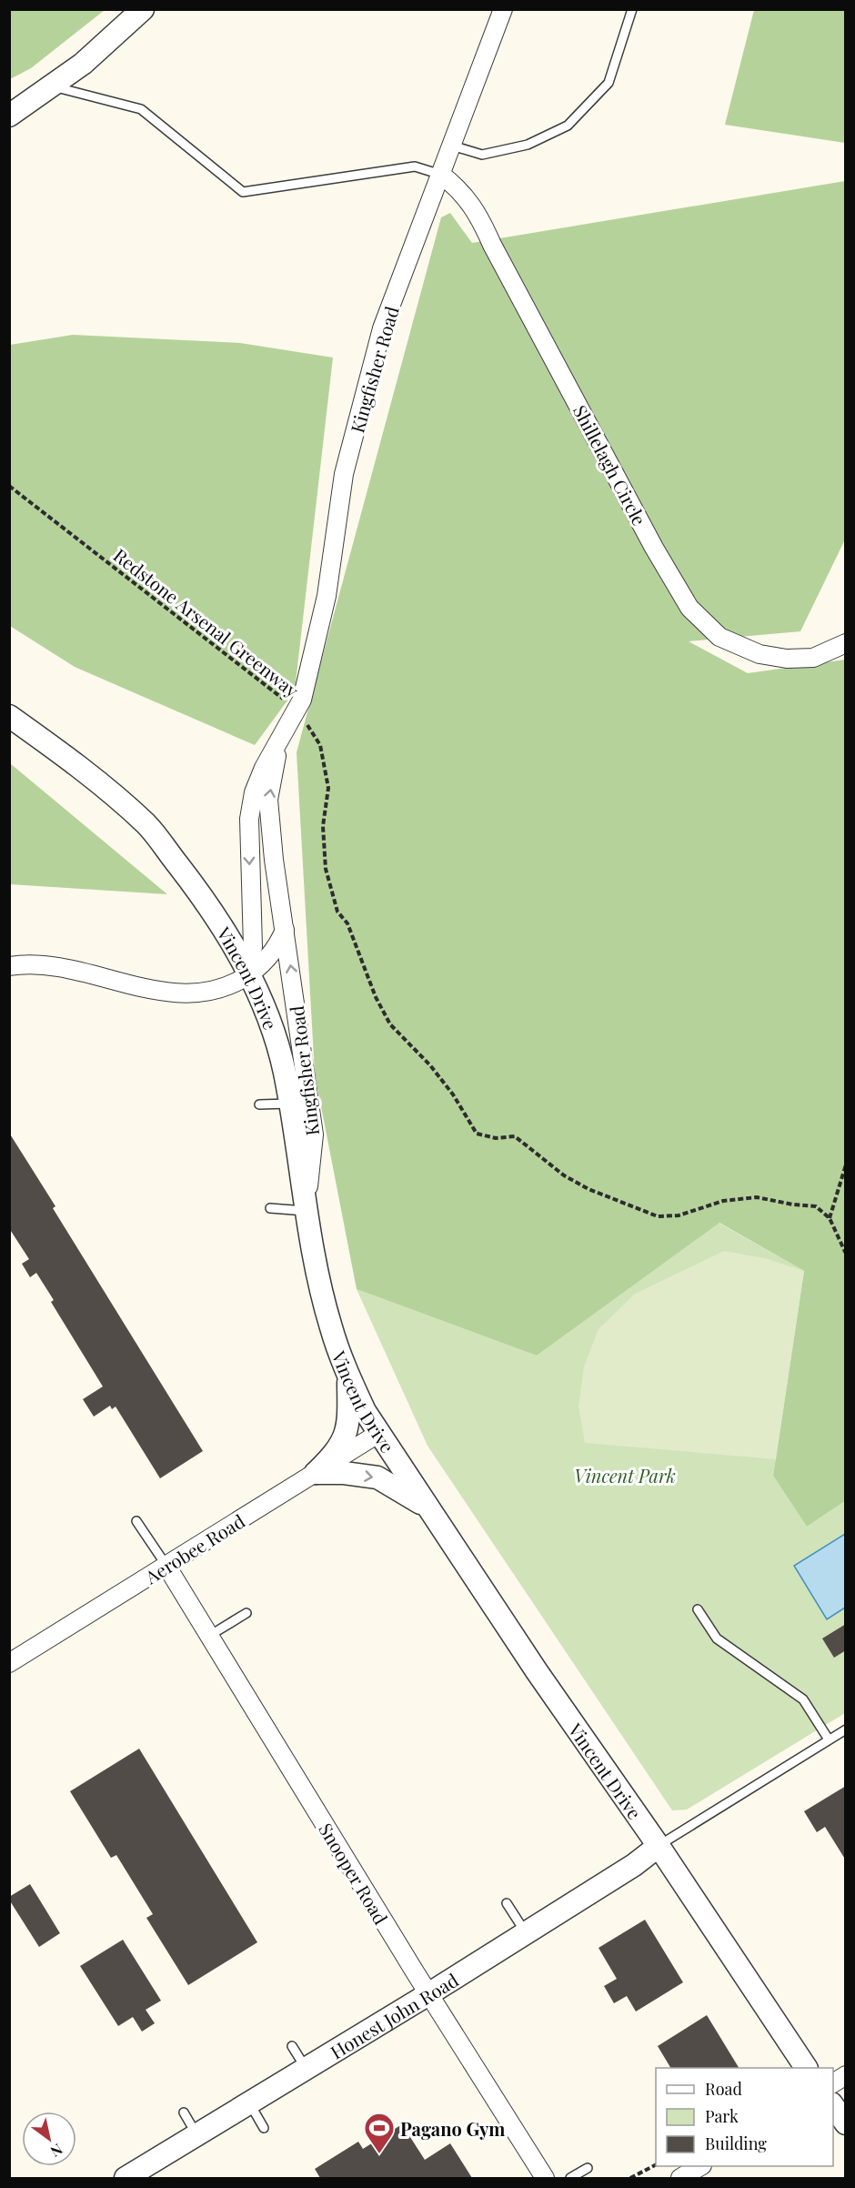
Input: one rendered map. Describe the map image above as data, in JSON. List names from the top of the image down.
{
  "streets": {
    "street": [
      "Kingfisher Road",
      "Shillelagh Circle",
      "Vincent Drive",
      "Aerobee Road",
      "Snooper Road",
      "Honest John Road"
    ],
    "path": ["Redstone Arsenal Greenway"]
  },
  "crossings": [
    ["Kingfisher Road", "Shillelagh Circle"],
    ["Kingfisher Road", "Redstone Arsenal Greenway"],
    ["Kingfisher Road", "Vincent Drive"],
    ["Vincent Drive", "Aerobee Road"],
    ["Vincent Drive", "Honest John Road"],
    ["Aerobee Road", "Snooper Road"],
    ["Snooper Road", "Honest John Road"]
  ],
  "parks": ["Vincent Park"],
  "places": {
    "sports": ["Pagano Gym"]
  },
  "legend": ["Road", "Park", "Building"],
  "north": "bottom right"
}
